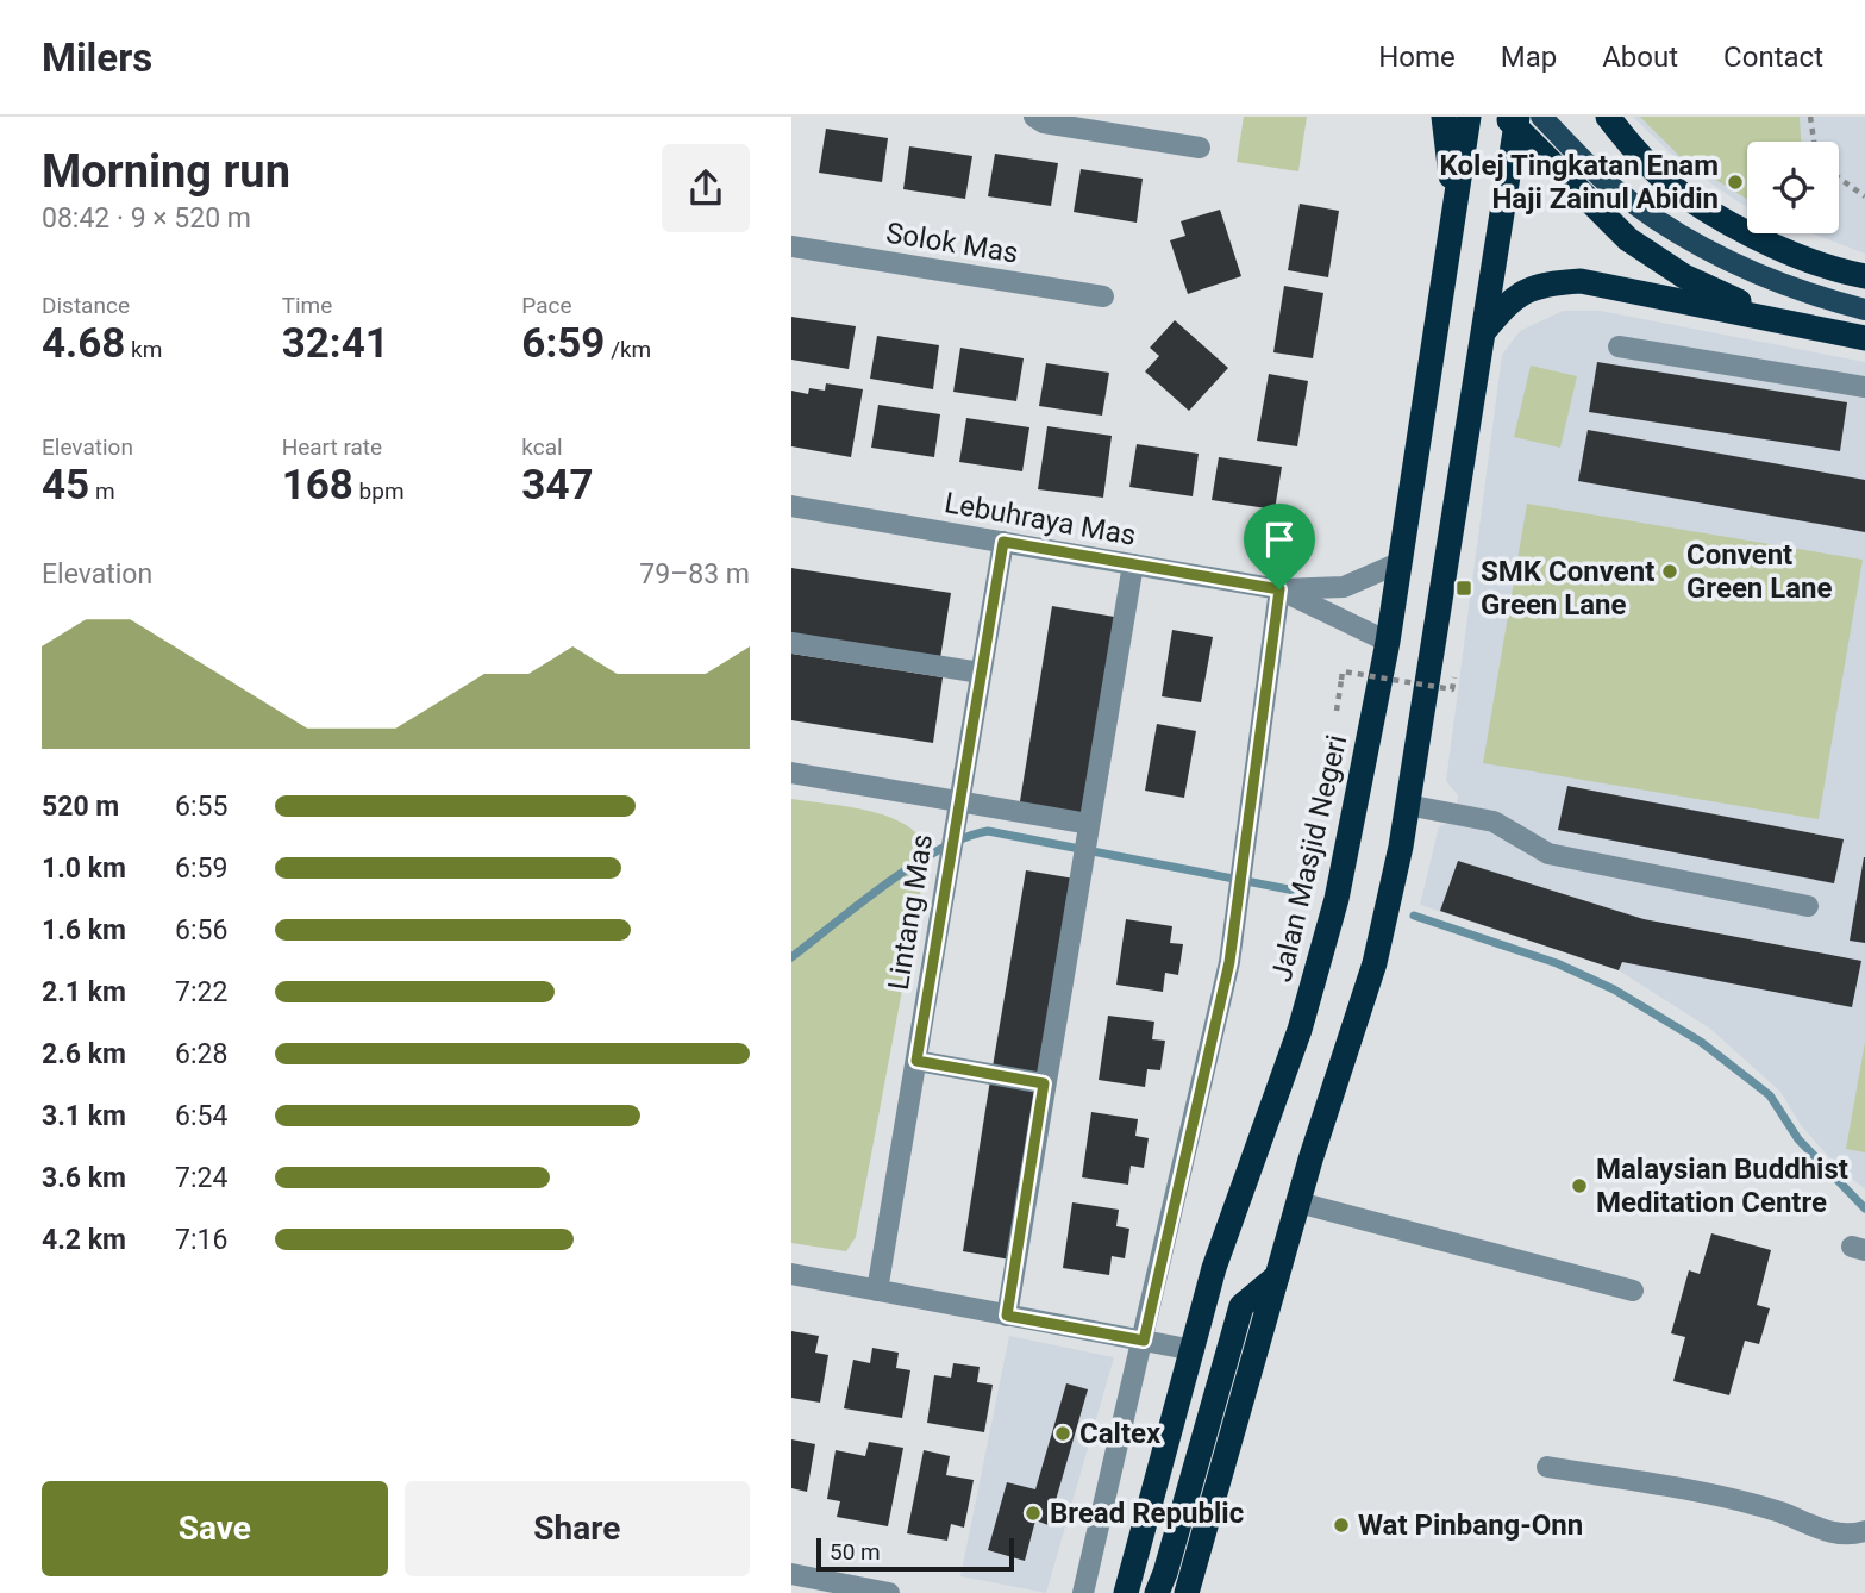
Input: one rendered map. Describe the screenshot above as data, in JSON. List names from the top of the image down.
{
  "streets": {
    "highway": ["Jalan Masjid Negeri"],
    "street": ["Solok Mas", "Lebuhraya Mas", "Lintang Mas"]
  },
  "crossings": [
    ["Lebuhraya Mas", "Jalan Masjid Negeri"],
    ["Lebuhraya Mas", "Lintang Mas"]
  ],
  "places": {
    "other": [
      "Kolej Tingkatan Enam Haji Zainul Abidin",
      "Convent Green Lane",
      "Malaysian Buddhist Meditation Centre",
      "Caltex",
      "Bread Republic",
      "Wat Pinbang-Onn"
    ],
    "transit": ["SMK Convent Green Lane"]
  },
  "scale_bar": "50 m",
  "page": {
    "header": "Milers",
    "nav": [
      "Home",
      "Map",
      "About",
      "Contact"
    ],
    "heading": ["Morning run", "08:42 · 9 × 520 m"],
    "stats": [
      ["Distance", "4.68 km"],
      ["Time", "32:41"],
      ["Pace", "6:59 /km"],
      ["Elevation", "45 m"],
      ["Heart rate", "168 bpm"],
      ["kcal", "347"]
    ],
    "chart": ["Elevation", "79–83 m"],
    "list": [
      {
        "name": "520 m",
        "note": "6:55"
      },
      {
        "name": "1.0 km",
        "note": "6:59"
      },
      {
        "name": "1.6 km",
        "note": "6:56"
      },
      {
        "name": "2.1 km",
        "note": "7:22"
      },
      {
        "name": "2.6 km",
        "note": "6:28"
      },
      {
        "name": "3.1 km",
        "note": "6:54"
      },
      {
        "name": "3.6 km",
        "note": "7:24"
      },
      {
        "name": "4.2 km",
        "note": "7:16"
      }
    ],
    "buttons": ["Save", "Share"],
    "scale": "50 m"
  }
}
